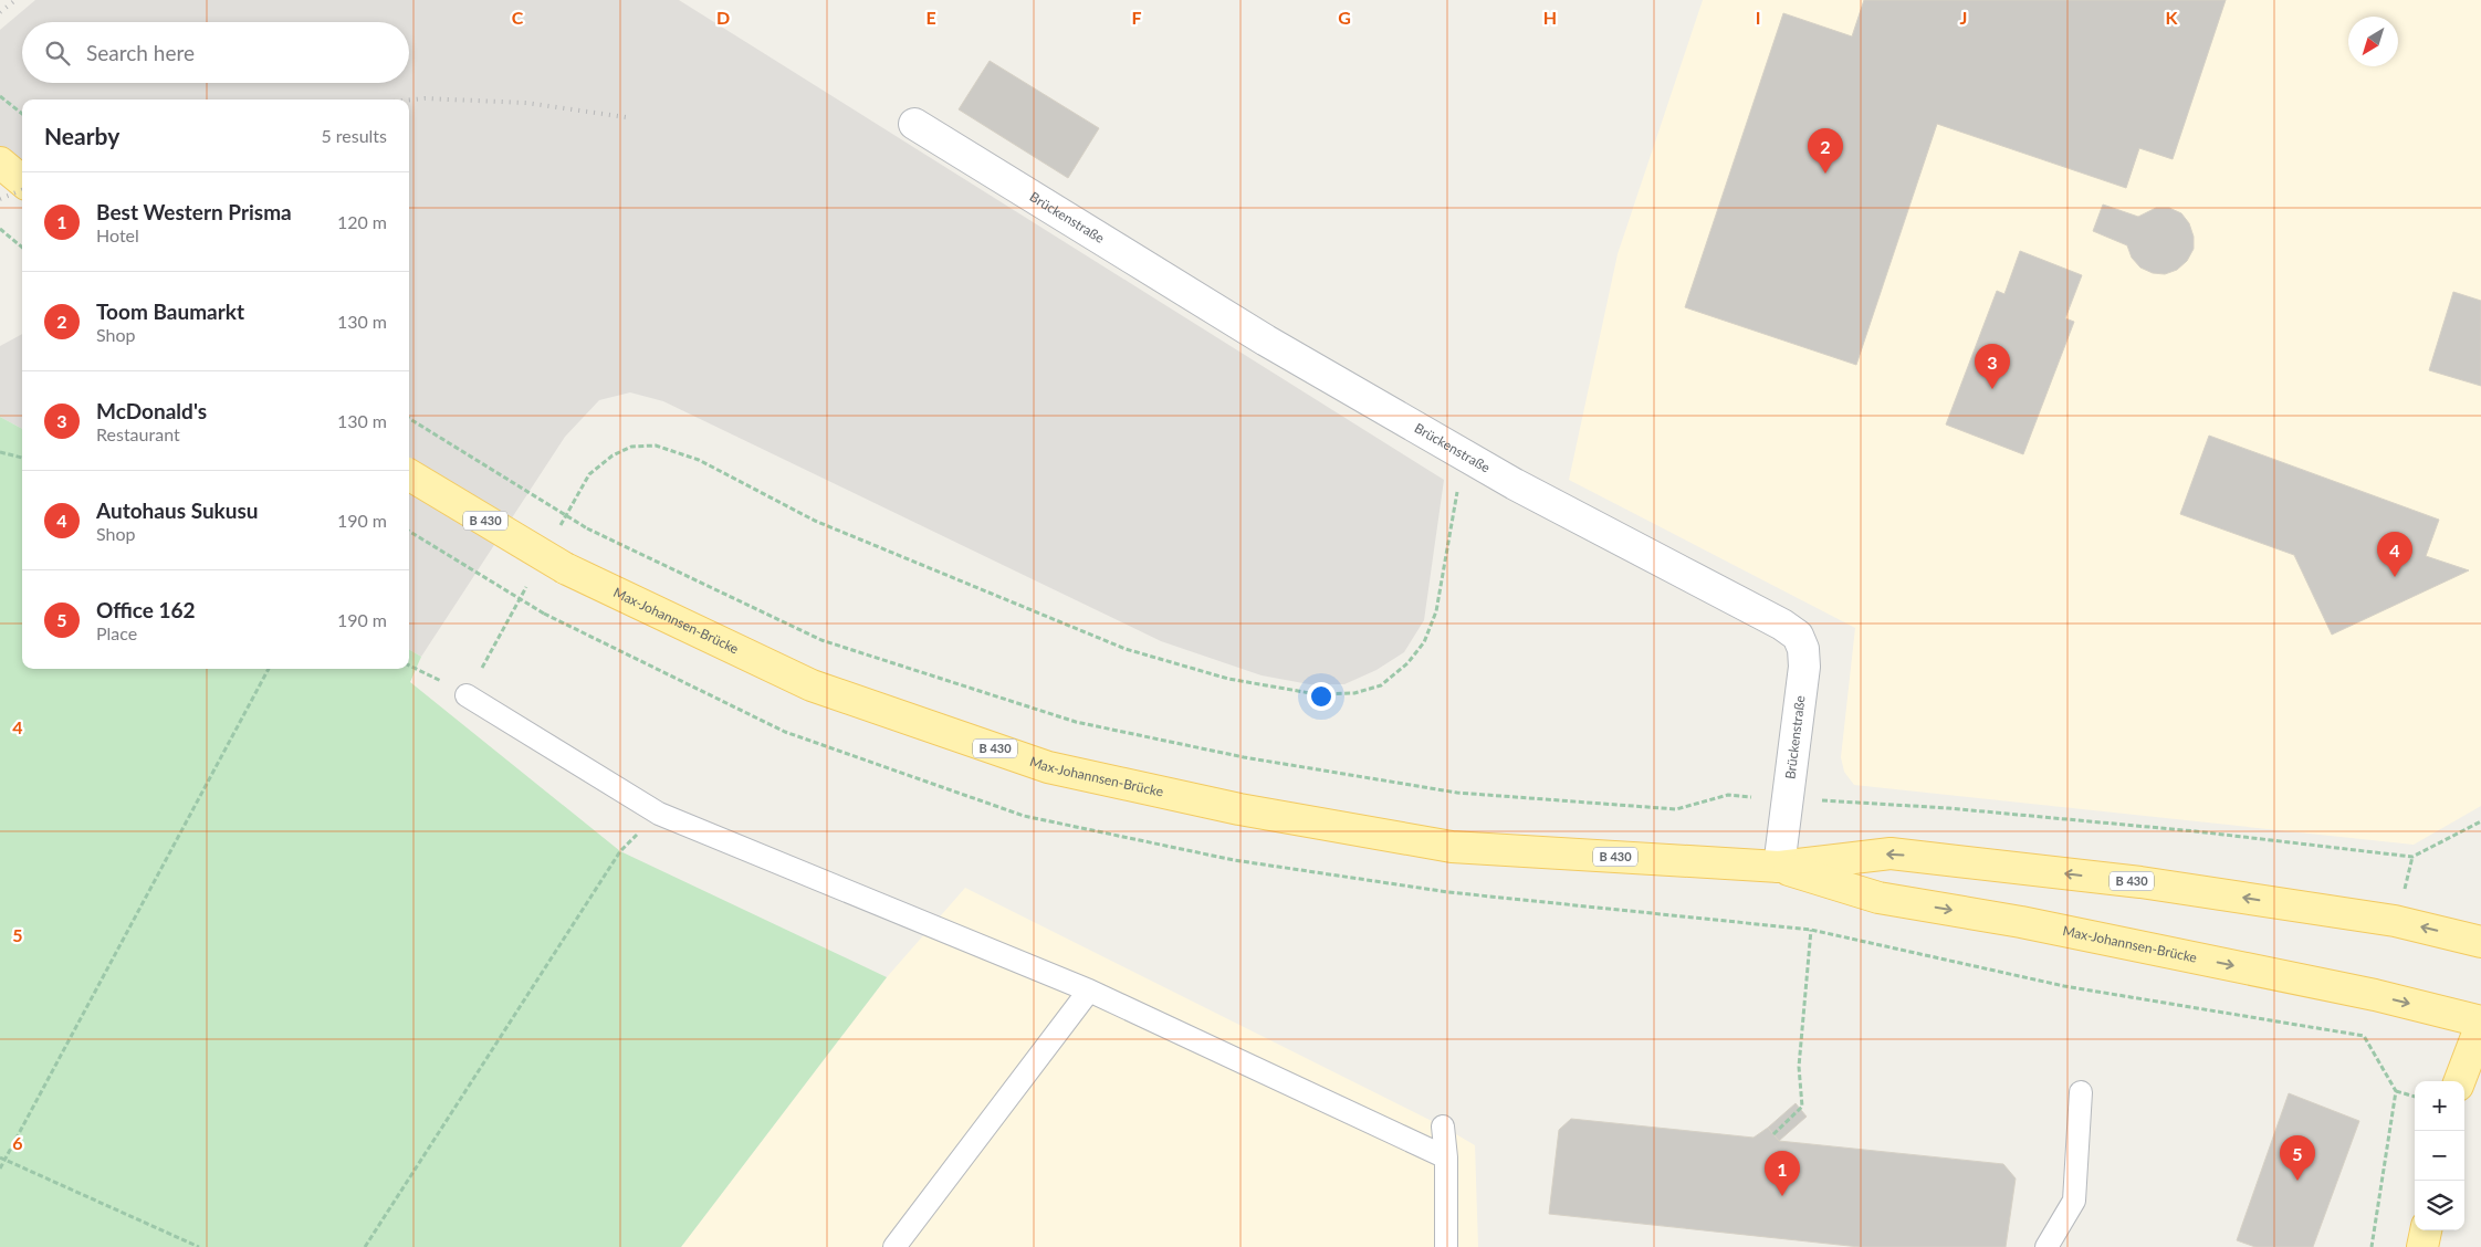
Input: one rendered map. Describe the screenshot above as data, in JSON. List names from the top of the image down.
{
  "streets": {
    "main road": ["B 430", "Max-Johannsen-Brücke"],
    "street": ["Brückenstraße"]
  },
  "crossings": [
    ["Brückenstraße", "Max-Johannsen-Brücke"]
  ],
  "north": "bottom left",
  "page": {
    "search": "Search here",
    "heading": ["Nearby", "5 results"],
    "pins": [
      "2",
      "3",
      "4",
      "5",
      "1"
    ],
    "list": [
      {
        "mark": "1",
        "name": "Best Western Prisma",
        "note": "Hotel",
        "value": "120 m"
      },
      {
        "mark": "2",
        "name": "Toom Baumarkt",
        "note": "Shop",
        "value": "130 m"
      },
      {
        "mark": "3",
        "name": "McDonald's",
        "note": "Restaurant",
        "value": "130 m"
      },
      {
        "mark": "4",
        "name": "Autohaus Sukusu",
        "note": "Shop",
        "value": "190 m"
      },
      {
        "mark": "5",
        "name": "Office 162",
        "note": "Place",
        "value": "190 m"
      }
    ],
    "map_buttons": ["+", "−"]
  },
  "grid": {
    "columns": [
      "C",
      "D",
      "E",
      "F",
      "G",
      "H",
      "I",
      "J",
      "K"
    ],
    "rows": ["4", "5", "6"]
  }
}
